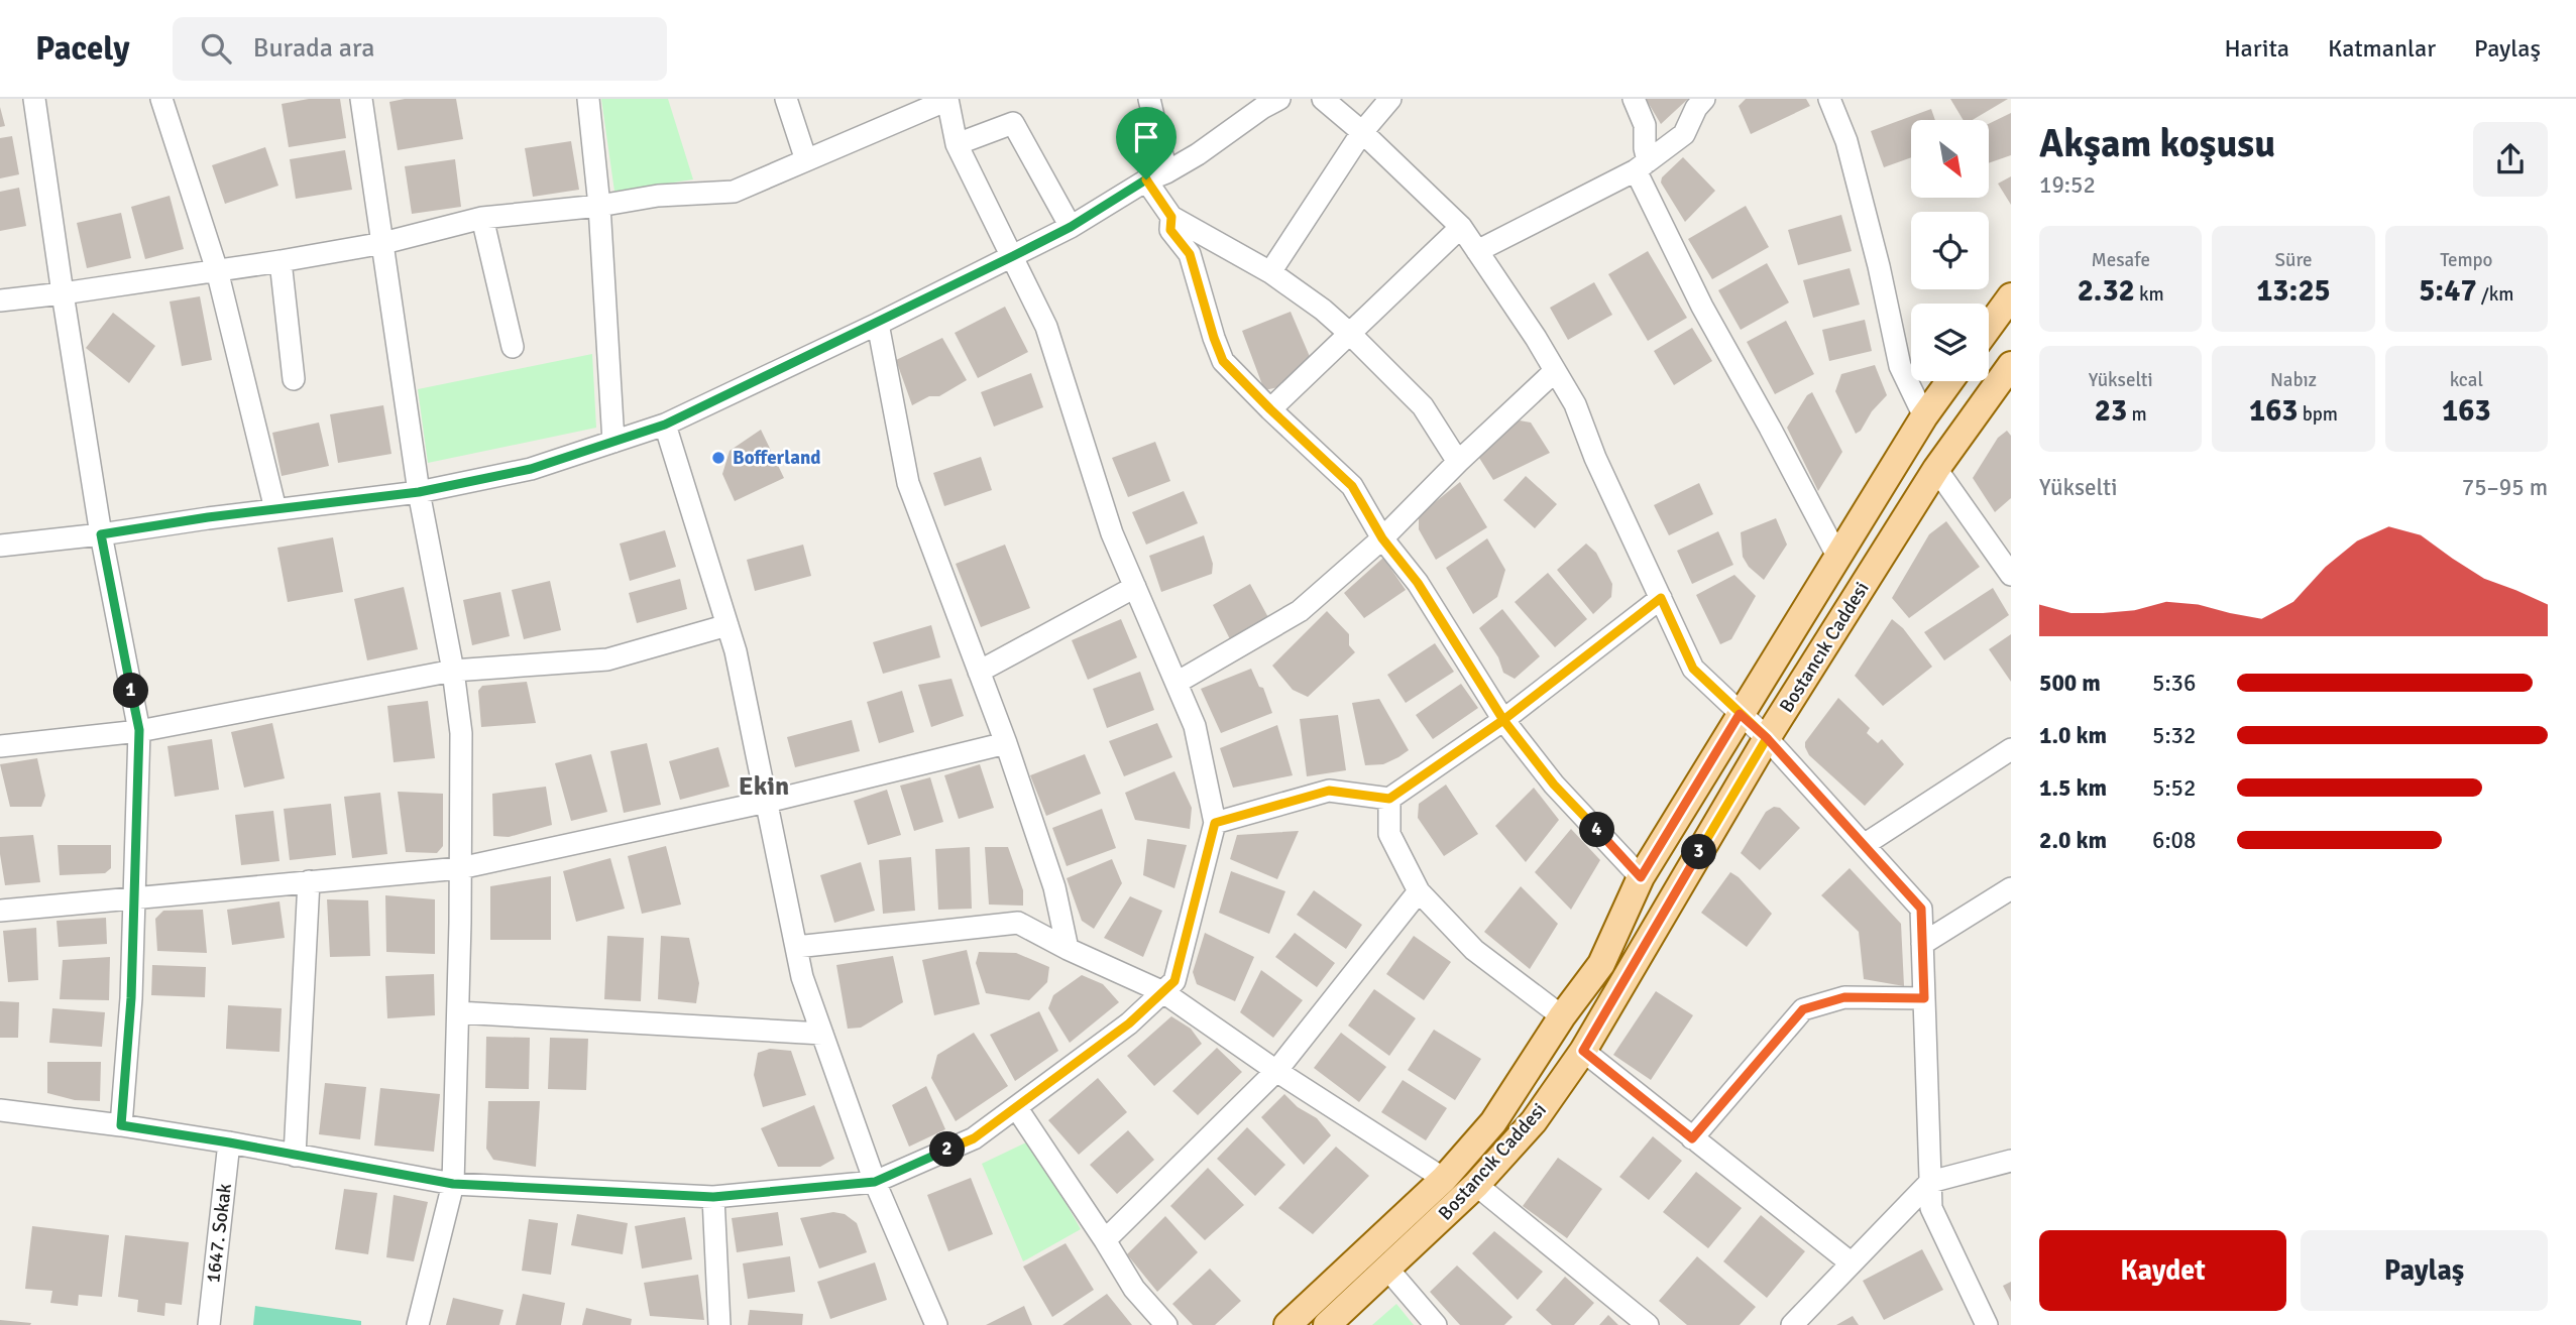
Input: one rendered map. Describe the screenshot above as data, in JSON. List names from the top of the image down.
{
  "streets": {
    "main road": ["Bostancık Caddesi"],
    "street": ["1647. Sokak"]
  },
  "districts": ["Ekin"],
  "places": ["Bofferland"],
  "north": "bottom right",
  "page": {
    "header": "Pacely",
    "search": "Burada ara",
    "nav": ["Harita", "Katmanlar", "Paylaş"],
    "heading": ["Akşam koşusu", "19:52"],
    "stats": [
      ["Mesafe", "2.32 km"],
      ["Süre", "13:25"],
      ["Tempo", "5:47 /km"],
      ["Yükselti", "23 m"],
      ["Nabız", "163 bpm"],
      ["kcal", "163"]
    ],
    "chart": ["Yükselti", "75–95 m"],
    "list": [
      {
        "name": "500 m",
        "note": "5:36"
      },
      {
        "name": "1.0 km",
        "note": "5:32"
      },
      {
        "name": "1.5 km",
        "note": "5:52"
      },
      {
        "name": "2.0 km",
        "note": "6:08"
      }
    ],
    "pins": [
      "1",
      "4",
      "3",
      "2"
    ],
    "buttons": ["Kaydet", "Paylaş"]
  }
}
